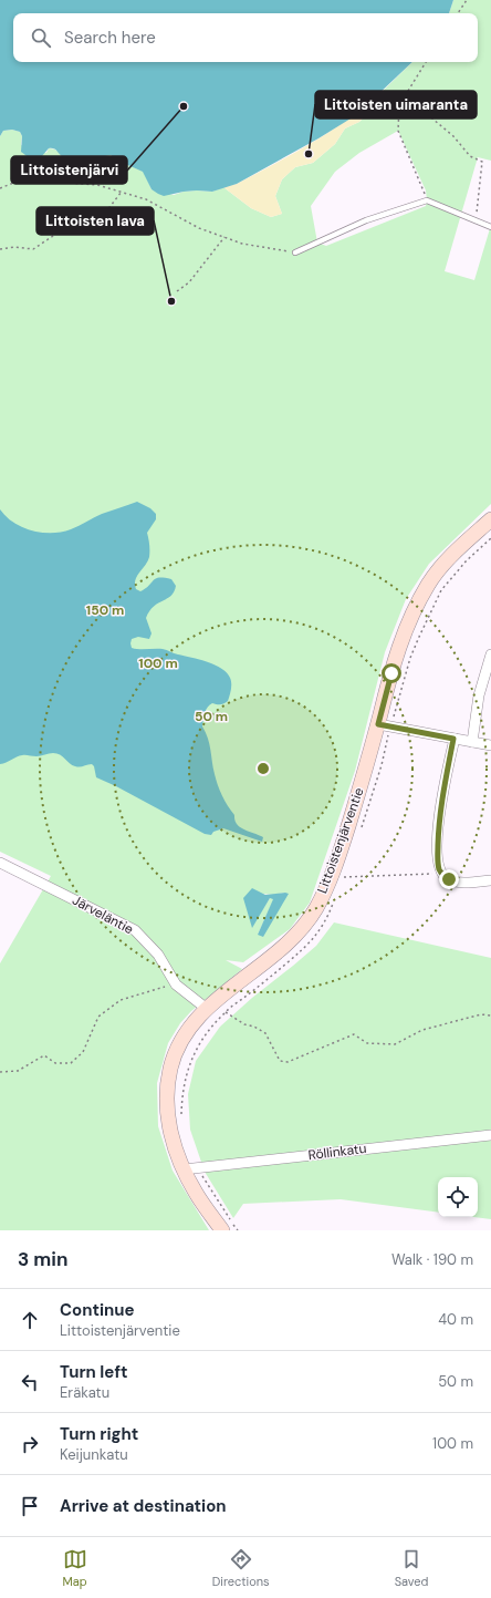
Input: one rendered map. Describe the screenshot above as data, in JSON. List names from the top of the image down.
{
  "streets": {
    "street": ["Littoistenjärventie", "Järveläntie", "Röllinkatu"]
  },
  "crossings": [
    ["Littoistenjärventie", "Järveläntie"],
    ["Littoistenjärventie", "Röllinkatu"]
  ],
  "places": ["Littoistenjärvi", "Littoisten uimaranta", "Littoisten lava"],
  "page": {
    "search": "Search here",
    "heading": ["3 min", "Walk · 190 m"],
    "list": [
      ["Continue", "Littoistenjärventie", "40 m"],
      ["Turn left", "Eräkatu", "50 m"],
      ["Turn right", "Keijunkatu", "100 m"],
      "Arrive at destination"
    ],
    "nav": ["Map", "Directions", "Saved"]
  },
  "rings": ["150 m", "100 m", "50 m"]
}
